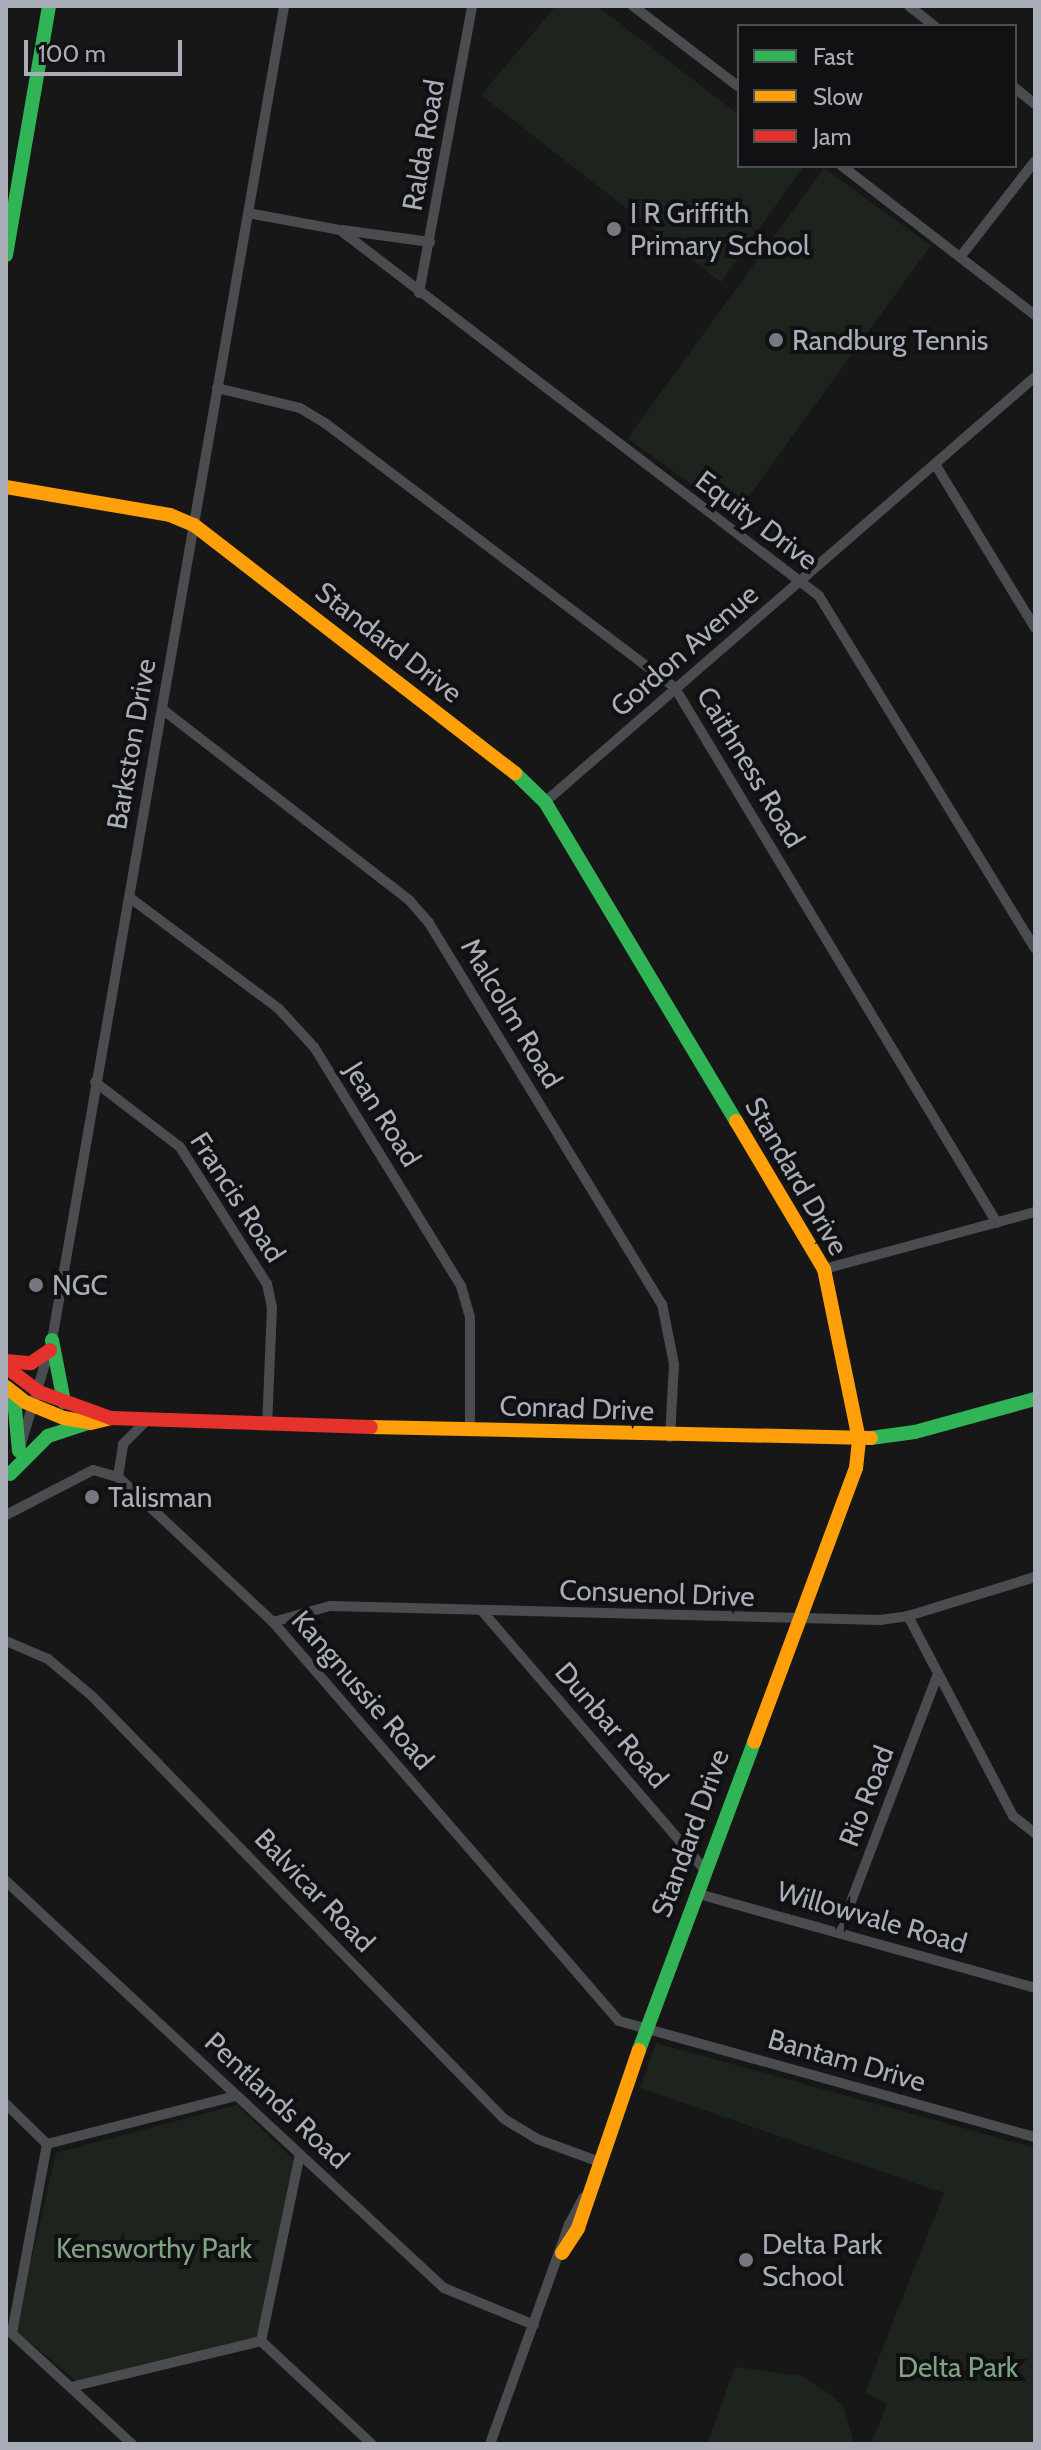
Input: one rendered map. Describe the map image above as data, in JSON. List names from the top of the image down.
{
  "streets": {
    "street": [
      "Ralda Road",
      "Equity Drive",
      "Standard Drive",
      "Gordon Avenue",
      "Barkston Drive",
      "Caithness Road",
      "Malcolm Road",
      "Jean Road",
      "Francis Road",
      "Conrad Drive",
      "Consuenol Drive",
      "Kangnussie Road",
      "Dunbar Road",
      "Rio Road",
      "Balvicar Road",
      "Willowvale Road",
      "Bantam Drive",
      "Pentlands Road"
    ]
  },
  "crossings": [
    ["Ralda Road", "Equity Drive"],
    ["Equity Drive", "Gordon Avenue"],
    ["Equity Drive", "Barkston Drive"],
    ["Standard Drive", "Gordon Avenue"],
    ["Standard Drive", "Barkston Drive"],
    ["Standard Drive", "Conrad Drive"],
    ["Standard Drive", "Consuenol Drive"],
    ["Standard Drive", "Kangnussie Road"],
    ["Standard Drive", "Dunbar Road"],
    ["Standard Drive", "Balvicar Road"],
    ["Standard Drive", "Willowvale Road"],
    ["Standard Drive", "Bantam Drive"],
    ["Standard Drive", "Pentlands Road"],
    ["Gordon Avenue", "Caithness Road"],
    ["Barkston Drive", "Caithness Road"],
    ["Barkston Drive", "Malcolm Road"],
    ["Barkston Drive", "Jean Road"],
    ["Barkston Drive", "Francis Road"],
    ["Barkston Drive", "Conrad Drive"],
    ["Malcolm Road", "Conrad Drive"],
    ["Jean Road", "Conrad Drive"],
    ["Francis Road", "Conrad Drive"],
    ["Consuenol Drive", "Kangnussie Road"],
    ["Consuenol Drive", "Dunbar Road"],
    ["Kangnussie Road", "Bantam Drive"],
    ["Rio Road", "Willowvale Road"]
  ],
  "parks": ["Kensworthy Park", "Delta Park"],
  "places": [
    "I R Griffith Primary School",
    "Randburg Tennis",
    "NGC",
    "Talisman",
    "Delta Park School"
  ],
  "legend": ["Fast", "Slow", "Jam"],
  "scale_bar": "100 m"
}
